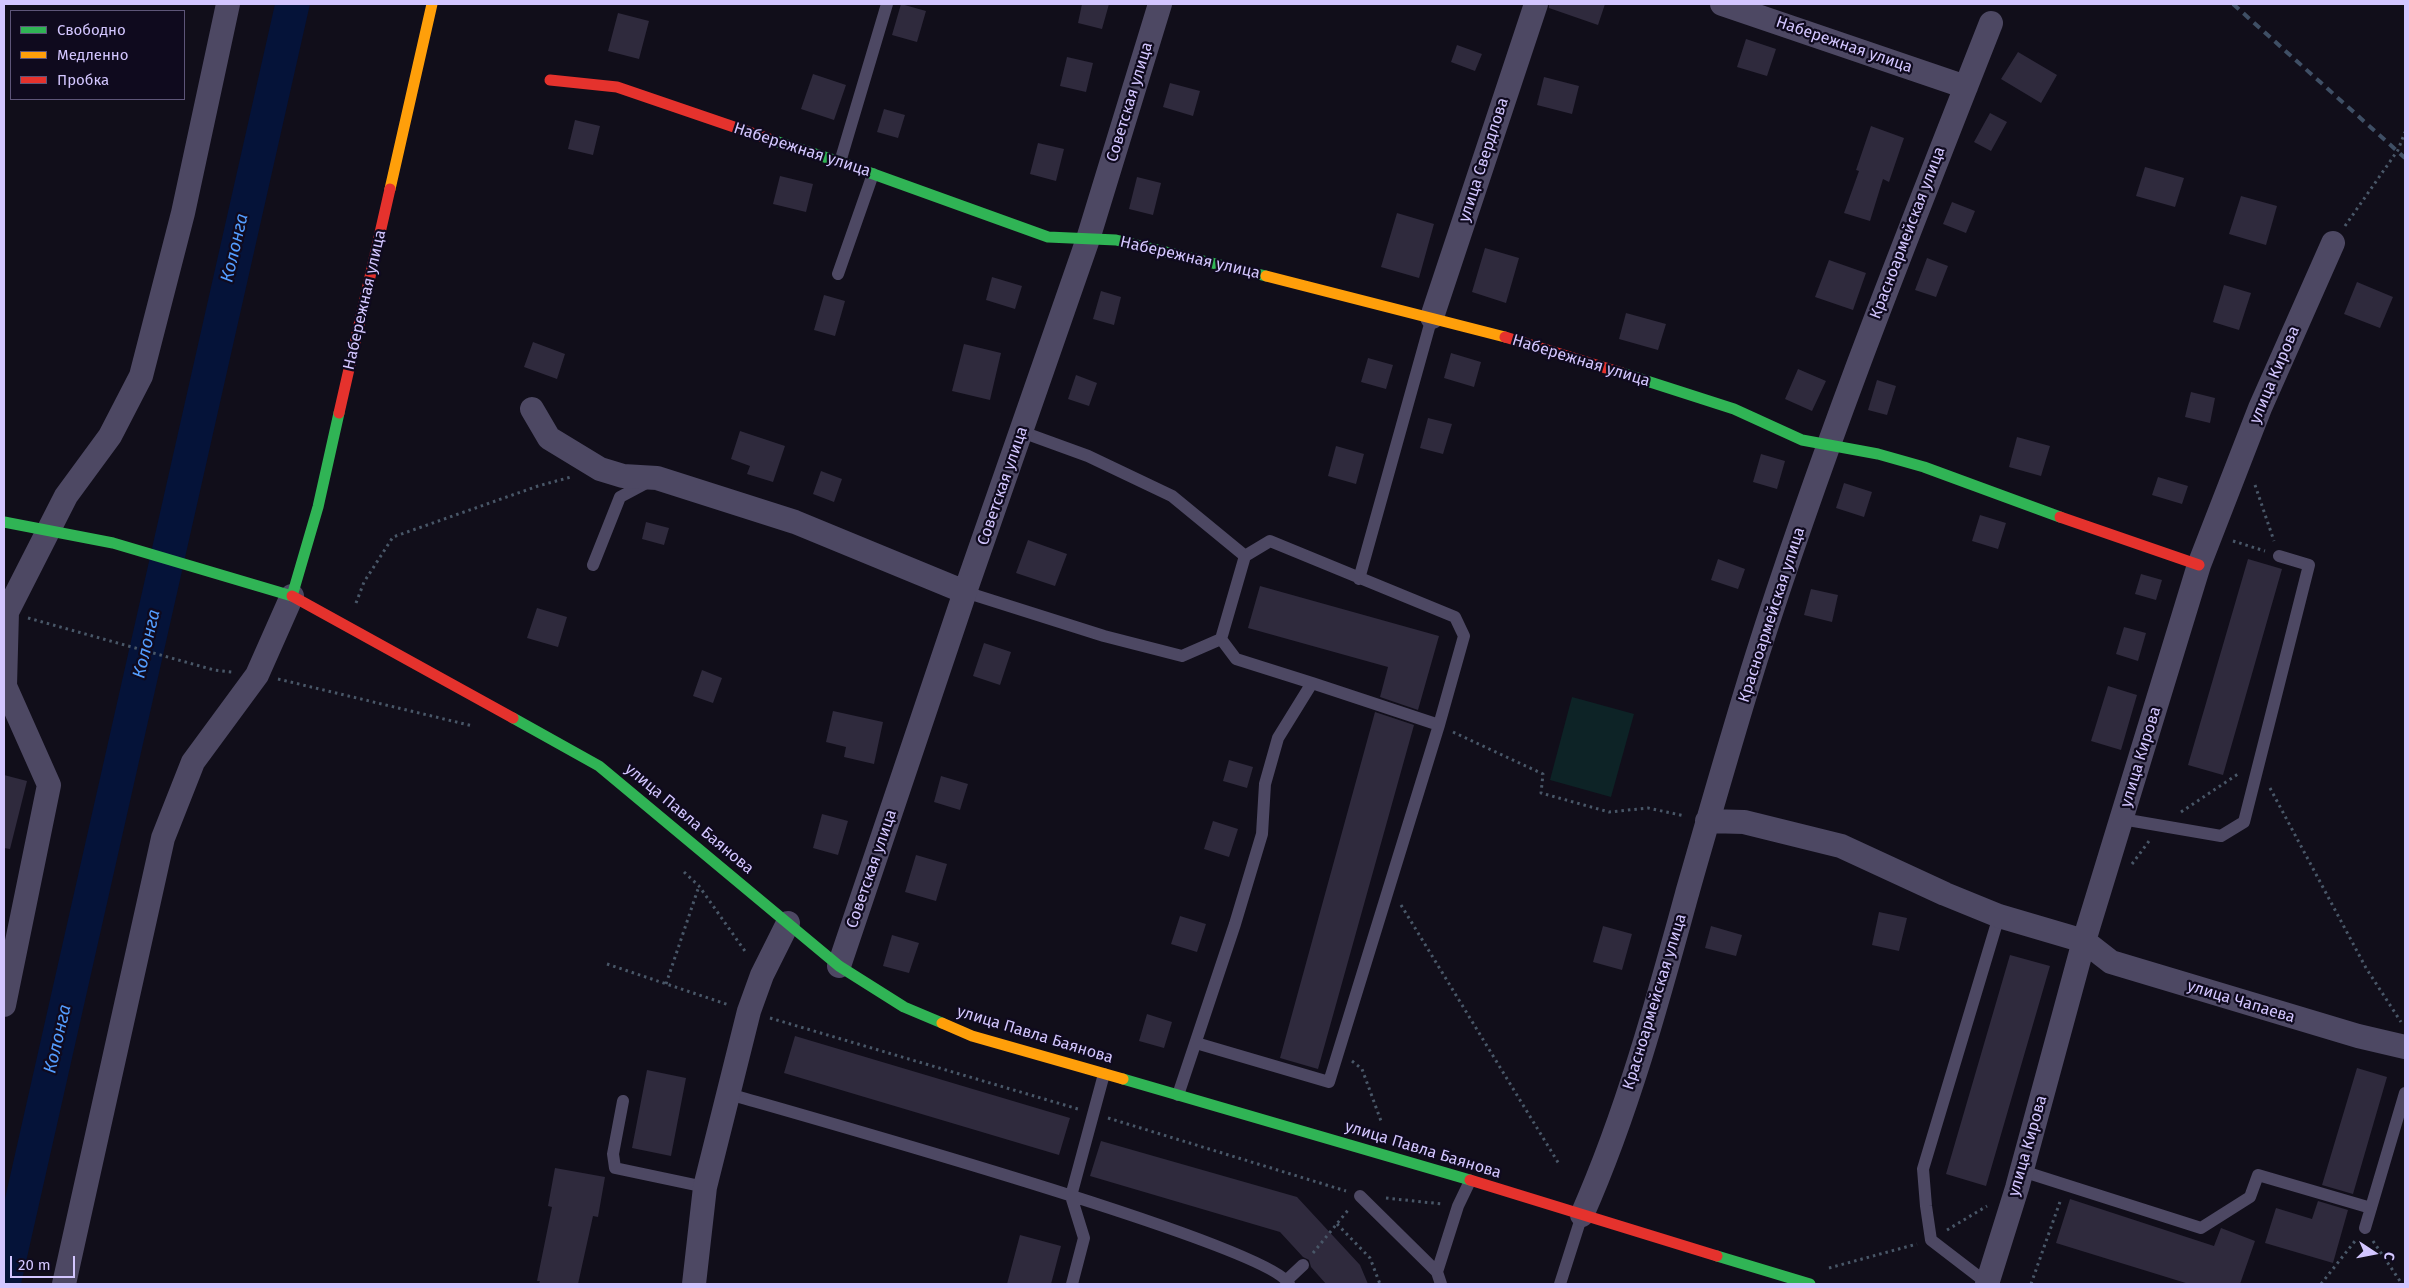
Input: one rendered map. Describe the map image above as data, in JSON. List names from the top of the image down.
{
  "streets": {
    "main road": ["Набережная улица", "улица Павла Баянова"],
    "street": [
      "Советская улица",
      "улица Свердлова",
      "Красноармейская улица",
      "улица Кирова",
      "улица Чапаева"
    ]
  },
  "crossings": [
    ["Набережная улица", "Советская улица"],
    ["Набережная улица", "улица Свердлова"],
    ["Набережная улица", "Красноармейская улица"],
    ["Набережная улица", "улица Кирова"],
    ["Набережная улица", "улица Павла Баянова"],
    ["Советская улица", "улица Павла Баянова"],
    ["Красноармейская улица", "улица Павла Баянова"],
    ["улица Кирова", "улица Чапаева"]
  ],
  "water": ["Колонга"],
  "legend": ["Свободно", "Медленно", "Пробка"],
  "scale_bar": "20 m",
  "north": "right"
}
